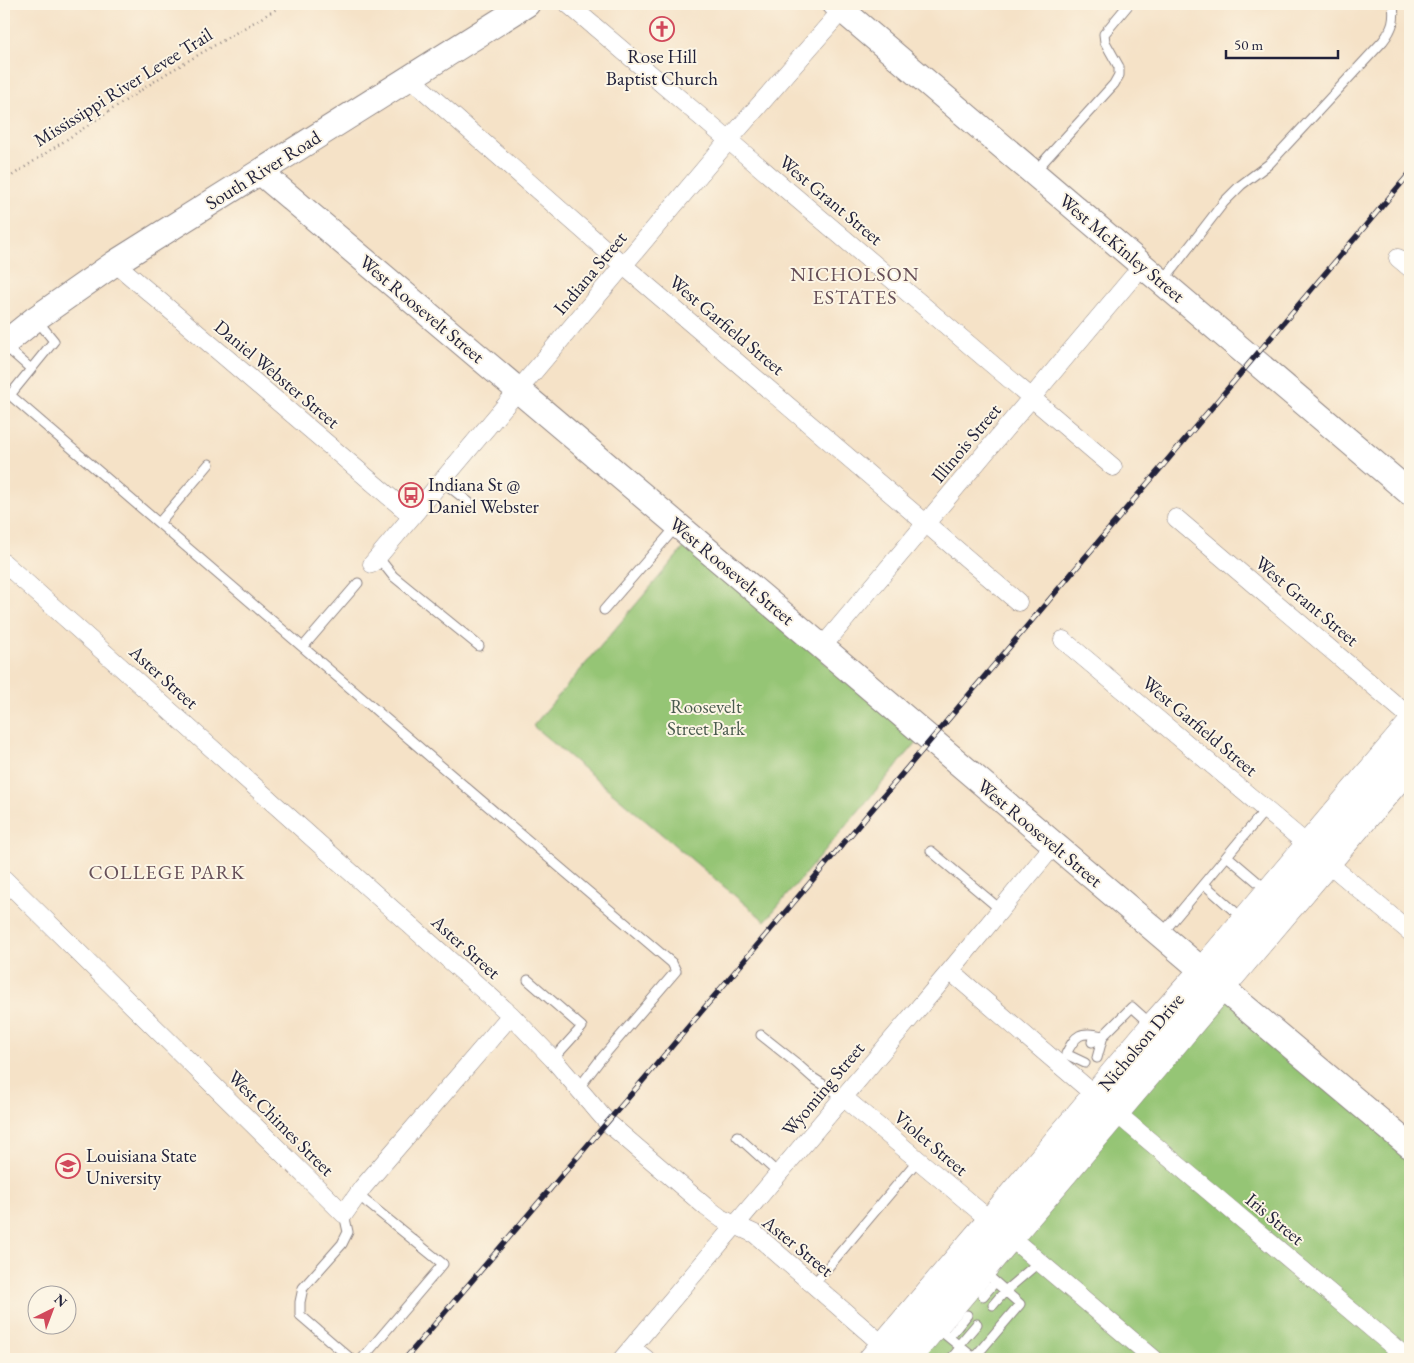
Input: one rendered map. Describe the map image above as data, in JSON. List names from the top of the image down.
{
  "streets": {
    "main road": [
      "South River Road",
      "West McKinley Street",
      "West Roosevelt Street",
      "Nicholson Drive"
    ],
    "street": [
      "West Grant Street",
      "Indiana Street",
      "West Garfield Street",
      "Daniel Webster Street",
      "Illinois Street",
      "Aster Street",
      "Wyoming Street",
      "West Chimes Street",
      "Violet Street",
      "Iris Street"
    ],
    "path": ["Mississippi River Levee Trail"]
  },
  "crossings": [
    ["South River Road", "West Roosevelt Street"],
    ["South River Road", "West Garfield Street"],
    ["South River Road", "Daniel Webster Street"],
    ["West Grant Street", "Indiana Street"],
    ["West Grant Street", "Illinois Street"],
    ["West McKinley Street", "Indiana Street"],
    ["West McKinley Street", "Illinois Street"],
    ["Indiana Street", "West Roosevelt Street"],
    ["Indiana Street", "West Garfield Street"],
    ["Indiana Street", "Daniel Webster Street"],
    ["West Roosevelt Street", "Illinois Street"],
    ["West Roosevelt Street", "Nicholson Drive"],
    ["West Roosevelt Street", "Wyoming Street"],
    ["West Garfield Street", "Illinois Street"],
    ["West Garfield Street", "Nicholson Drive"],
    ["Aster Street", "Nicholson Drive"],
    ["Aster Street", "Wyoming Street"],
    ["Nicholson Drive", "Violet Street"],
    ["Nicholson Drive", "Iris Street"],
    ["Wyoming Street", "Violet Street"],
    ["Wyoming Street", "Iris Street"]
  ],
  "districts": ["NICHOLSON ESTATES", "COLLEGE PARK"],
  "parks": ["Roosevelt Street Park"],
  "places": {
    "church": ["Rose Hill Baptist Church"],
    "bus stop": ["Indiana St @ Daniel Webster"],
    "school or university": ["Louisiana State University"]
  },
  "scale_bar": "50 m",
  "north": "top right"
}
